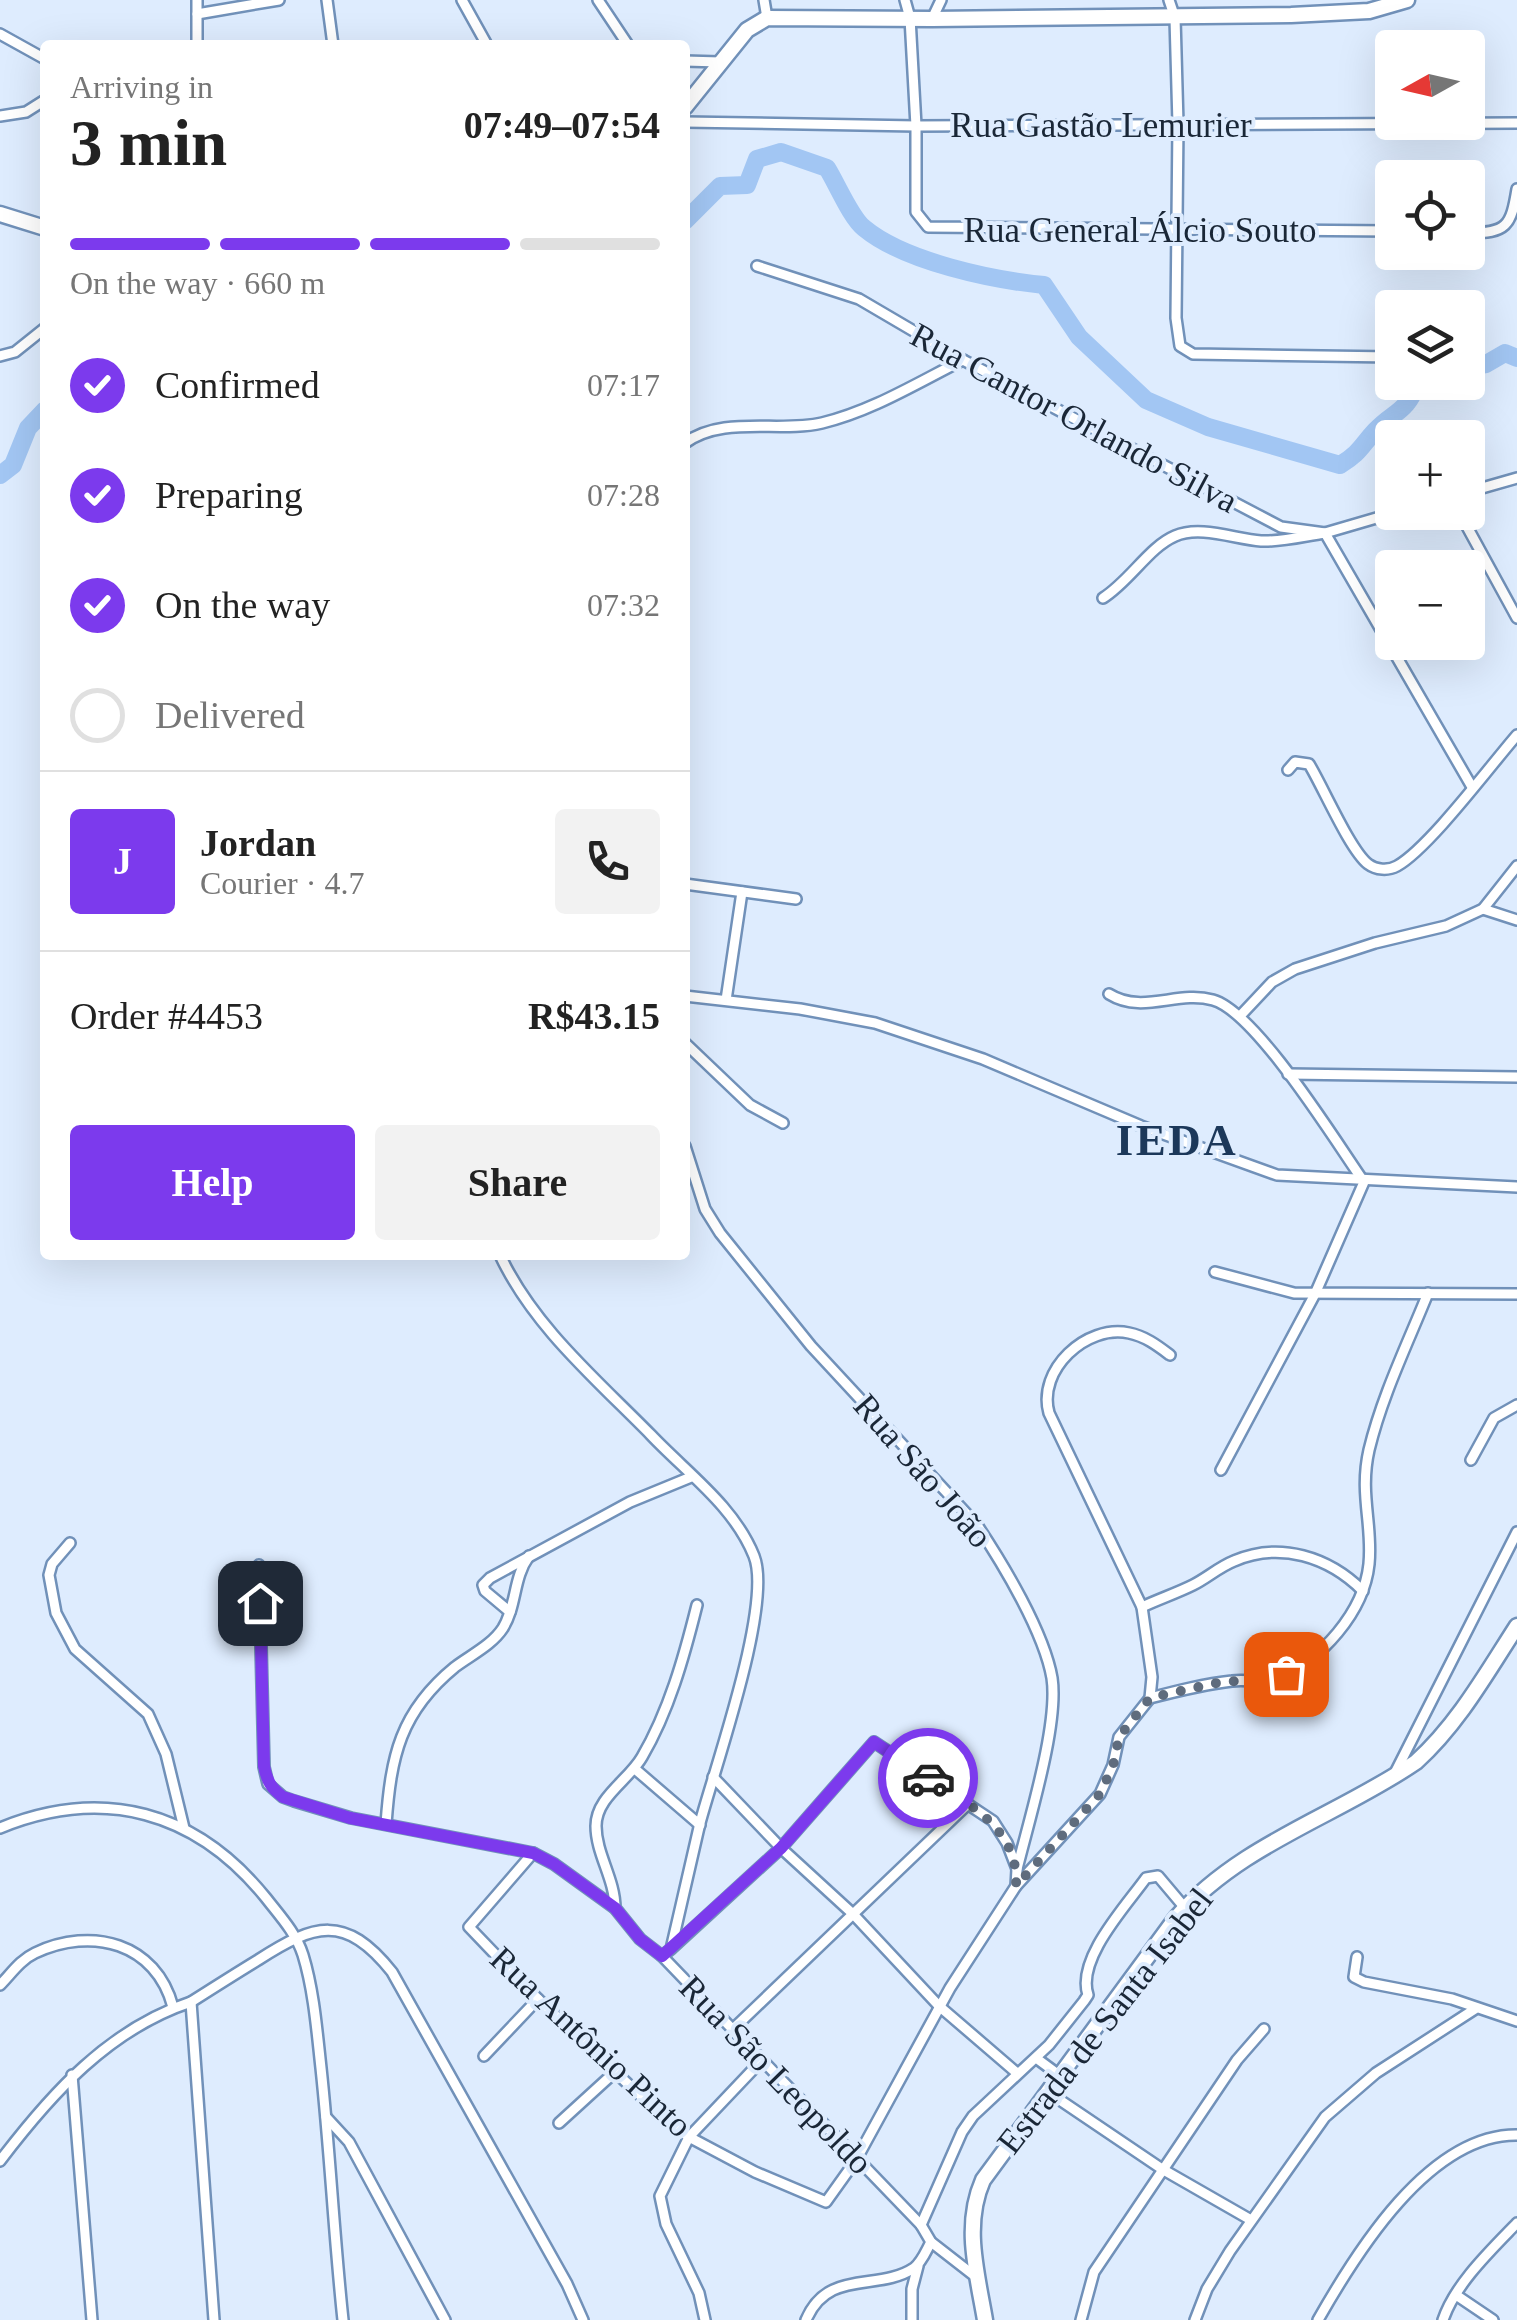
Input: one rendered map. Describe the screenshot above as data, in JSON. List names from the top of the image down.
{
  "streets": {
    "main road": ["Estrada de Santa Isabel"],
    "street": [
      "Rua Gastão Lemurier",
      "Rua General Álcio Souto",
      "Rua Cantor Orlando Silva",
      "Rua São João",
      "Rua Antônio Pinto",
      "Rua São Leopoldo"
    ]
  },
  "crossings": [
    ["Rua Gastão Lemurier", "Rua General Álcio Souto"],
    ["Rua São João", "Rua Antônio Pinto"],
    ["Rua São João", "Rua São Leopoldo"],
    ["Estrada de Santa Isabel", "Rua São Leopoldo"],
    ["Rua Antônio Pinto", "Rua São Leopoldo"]
  ],
  "districts": ["IEDA"],
  "north": "left",
  "page": {
    "map_buttons": ["+", "−"],
    "heading": ["3 min", "Arriving in", "07:49–07:54"],
    "panel": [
      "Jordan",
      "Courier · 4.7",
      "Order #4453",
      "R$43.15"
    ],
    "bar": "On the way · 660 m",
    "list": [
      ["Confirmed", "07:17"],
      ["Preparing", "07:28"],
      ["On the way", "07:32"],
      "Delivered"
    ],
    "round": "J",
    "buttons": ["Help", "Share"]
  }
}
